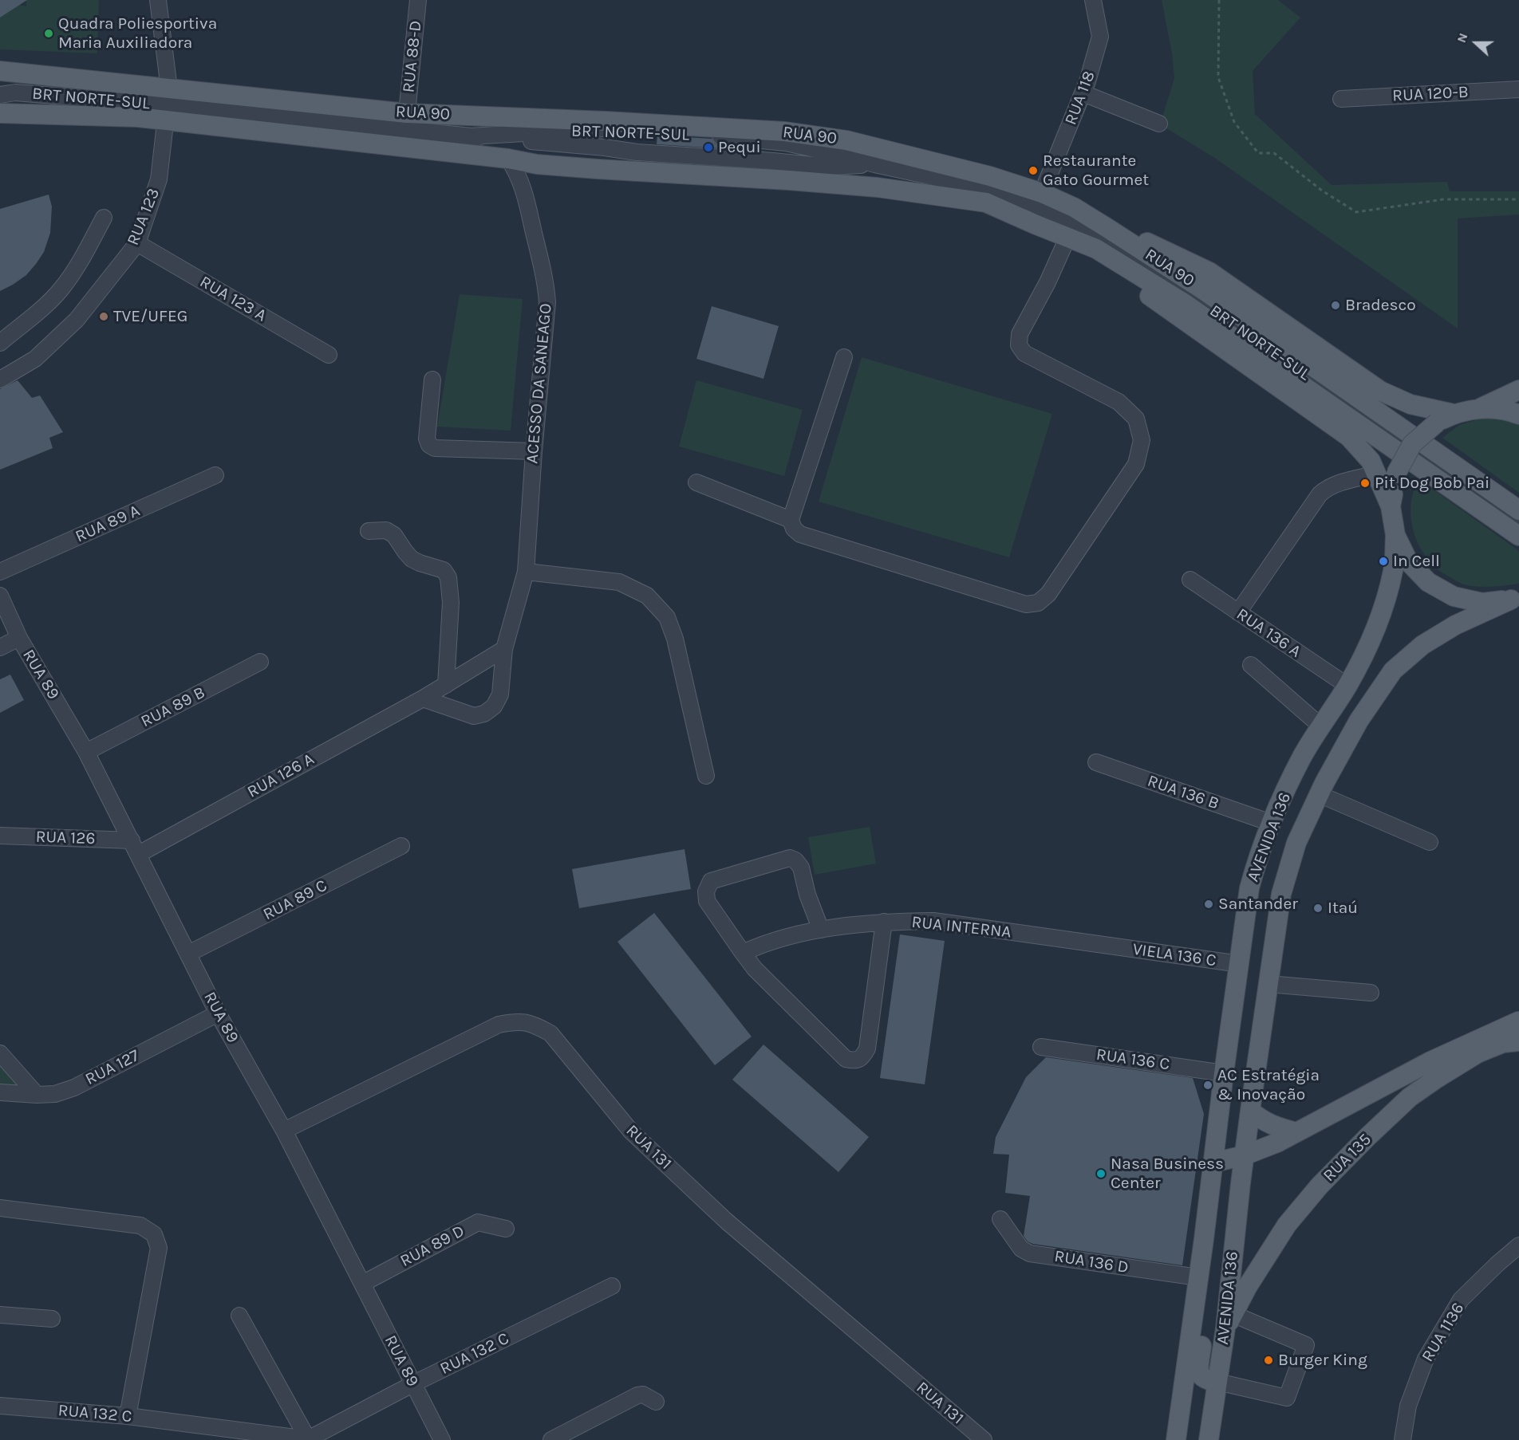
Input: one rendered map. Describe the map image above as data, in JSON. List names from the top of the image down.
{
  "streets": {
    "main road": ["RUA 90", "AVENIDA 136", "RUA 135"],
    "street": [
      "RUA 88-D",
      "RUA 120-B",
      "RUA 118",
      "BRT NORTE-SUL",
      "RUA 123",
      "RUA 123 A",
      "ACESSO DA SANEAGO",
      "RUA 89 A",
      "RUA 136 A",
      "RUA 89",
      "RUA 89 B",
      "RUA 126 A",
      "RUA 136 B",
      "RUA 126",
      "RUA 89 C",
      "RUA INTERNA",
      "VIELA 136 C",
      "RUA 136 C",
      "RUA 127",
      "RUA 131",
      "RUA 89 D",
      "RUA 136 D",
      "RUA 1136",
      "RUA 132 C"
    ]
  },
  "crossings": [
    ["RUA 88-D", "RUA 90"],
    ["RUA 118", "RUA 90"],
    ["BRT NORTE-SUL", "RUA 90"],
    ["BRT NORTE-SUL", "RUA 123"],
    ["RUA 90", "RUA 123"],
    ["RUA 90", "ACESSO DA SANEAGO"],
    ["RUA 123", "RUA 123 A"],
    ["ACESSO DA SANEAGO", "RUA 126 A"],
    ["RUA 136 A", "AVENIDA 136"],
    ["RUA 89", "RUA 89 B"],
    ["RUA 89", "RUA 126 A"],
    ["RUA 89", "RUA 126"],
    ["RUA 89", "RUA 89 C"],
    ["RUA 89", "RUA 127"],
    ["RUA 89", "RUA 131"],
    ["RUA 89", "RUA 89 D"],
    ["RUA 89", "RUA 132 C"],
    ["RUA 126 A", "RUA 126"],
    ["RUA 136 B", "AVENIDA 136"],
    ["AVENIDA 136", "VIELA 136 C"],
    ["AVENIDA 136", "RUA 136 C"],
    ["AVENIDA 136", "RUA 135"],
    ["AVENIDA 136", "RUA 136 D"],
    ["RUA INTERNA", "VIELA 136 C"]
  ],
  "places": [
    "Quadra Poliesportiva Maria Auxiliadora",
    "Pequi",
    "Restaurante Gato Gourmet",
    "Bradesco",
    "TVE/UFEG",
    "Pit Dog Bob Pai",
    "In Cell",
    "Santander",
    "Itaú",
    "AC Estratégia & Inovação",
    "Nasa Business Center",
    "Burger King"
  ],
  "north": "left"
}
